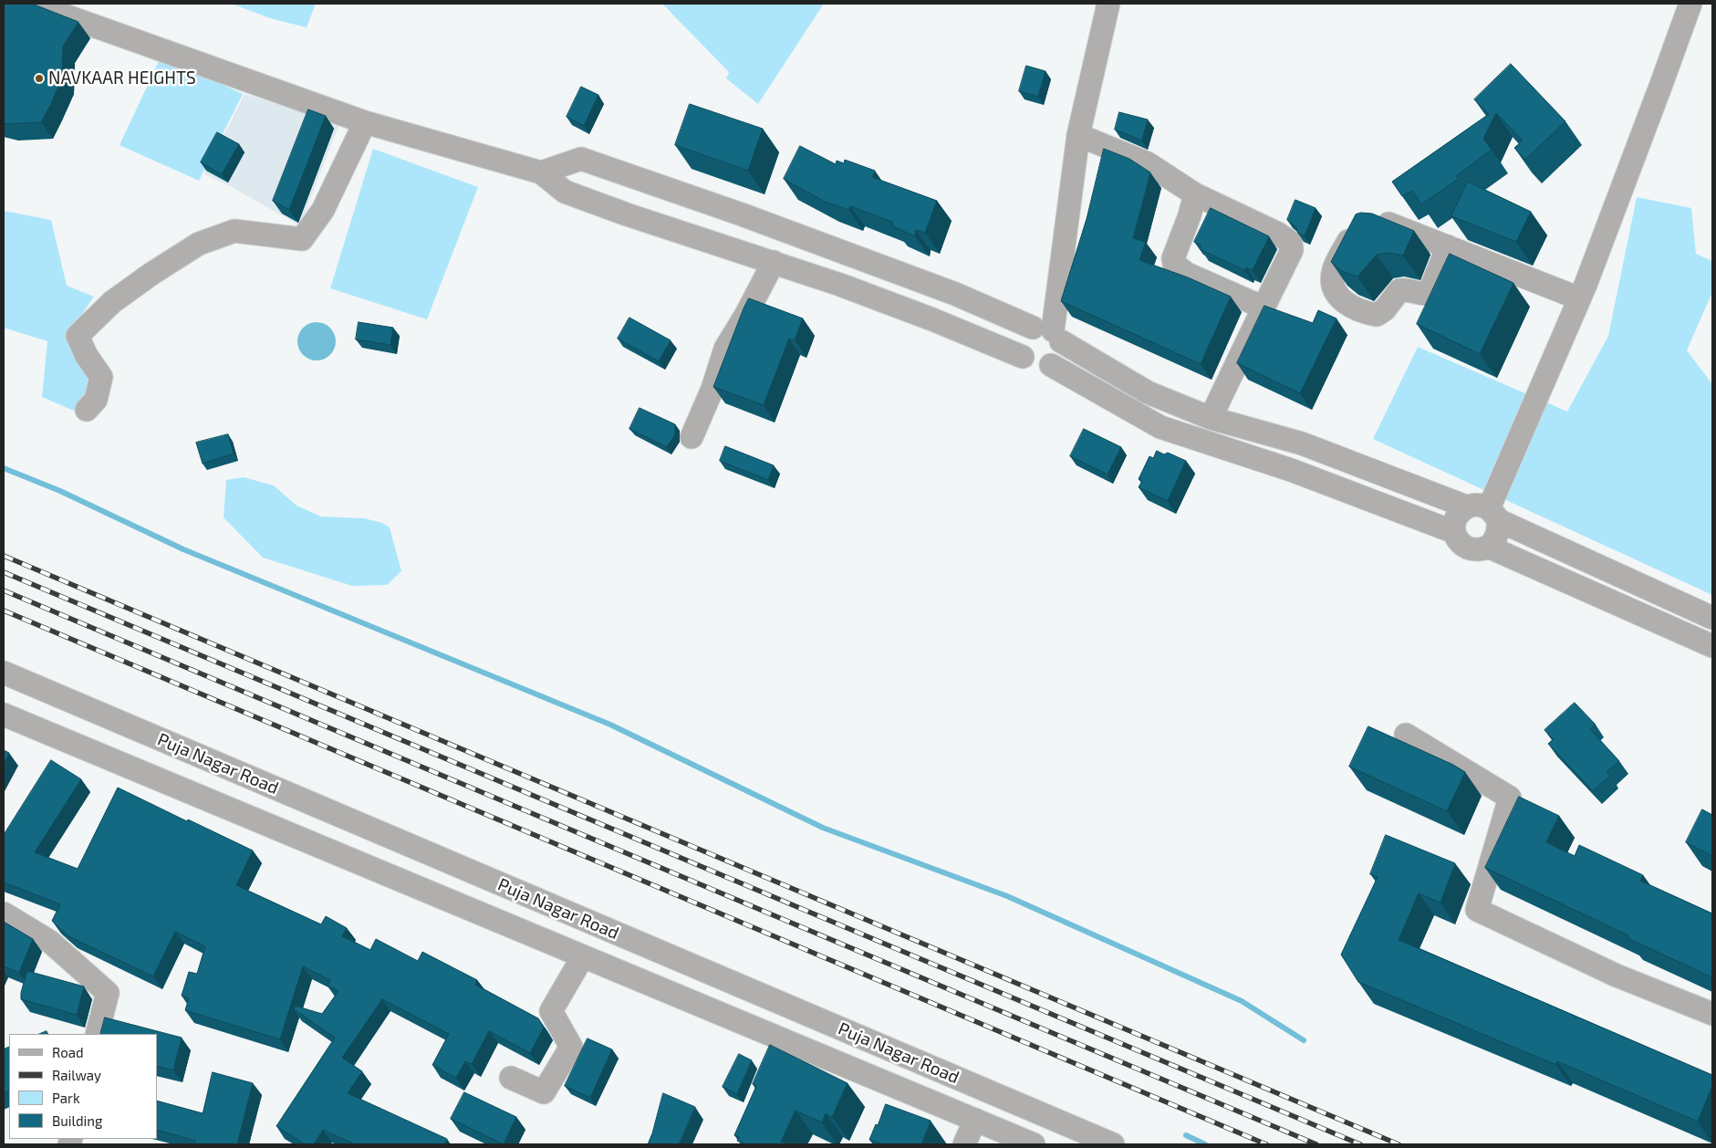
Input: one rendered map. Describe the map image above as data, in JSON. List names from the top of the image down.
{
  "streets": {
    "street": ["Puja Nagar Road"]
  },
  "places": ["NAVKAAR HEIGHTS"],
  "legend": [
    "Road",
    "Railway",
    "Park",
    "Building"
  ]
}
